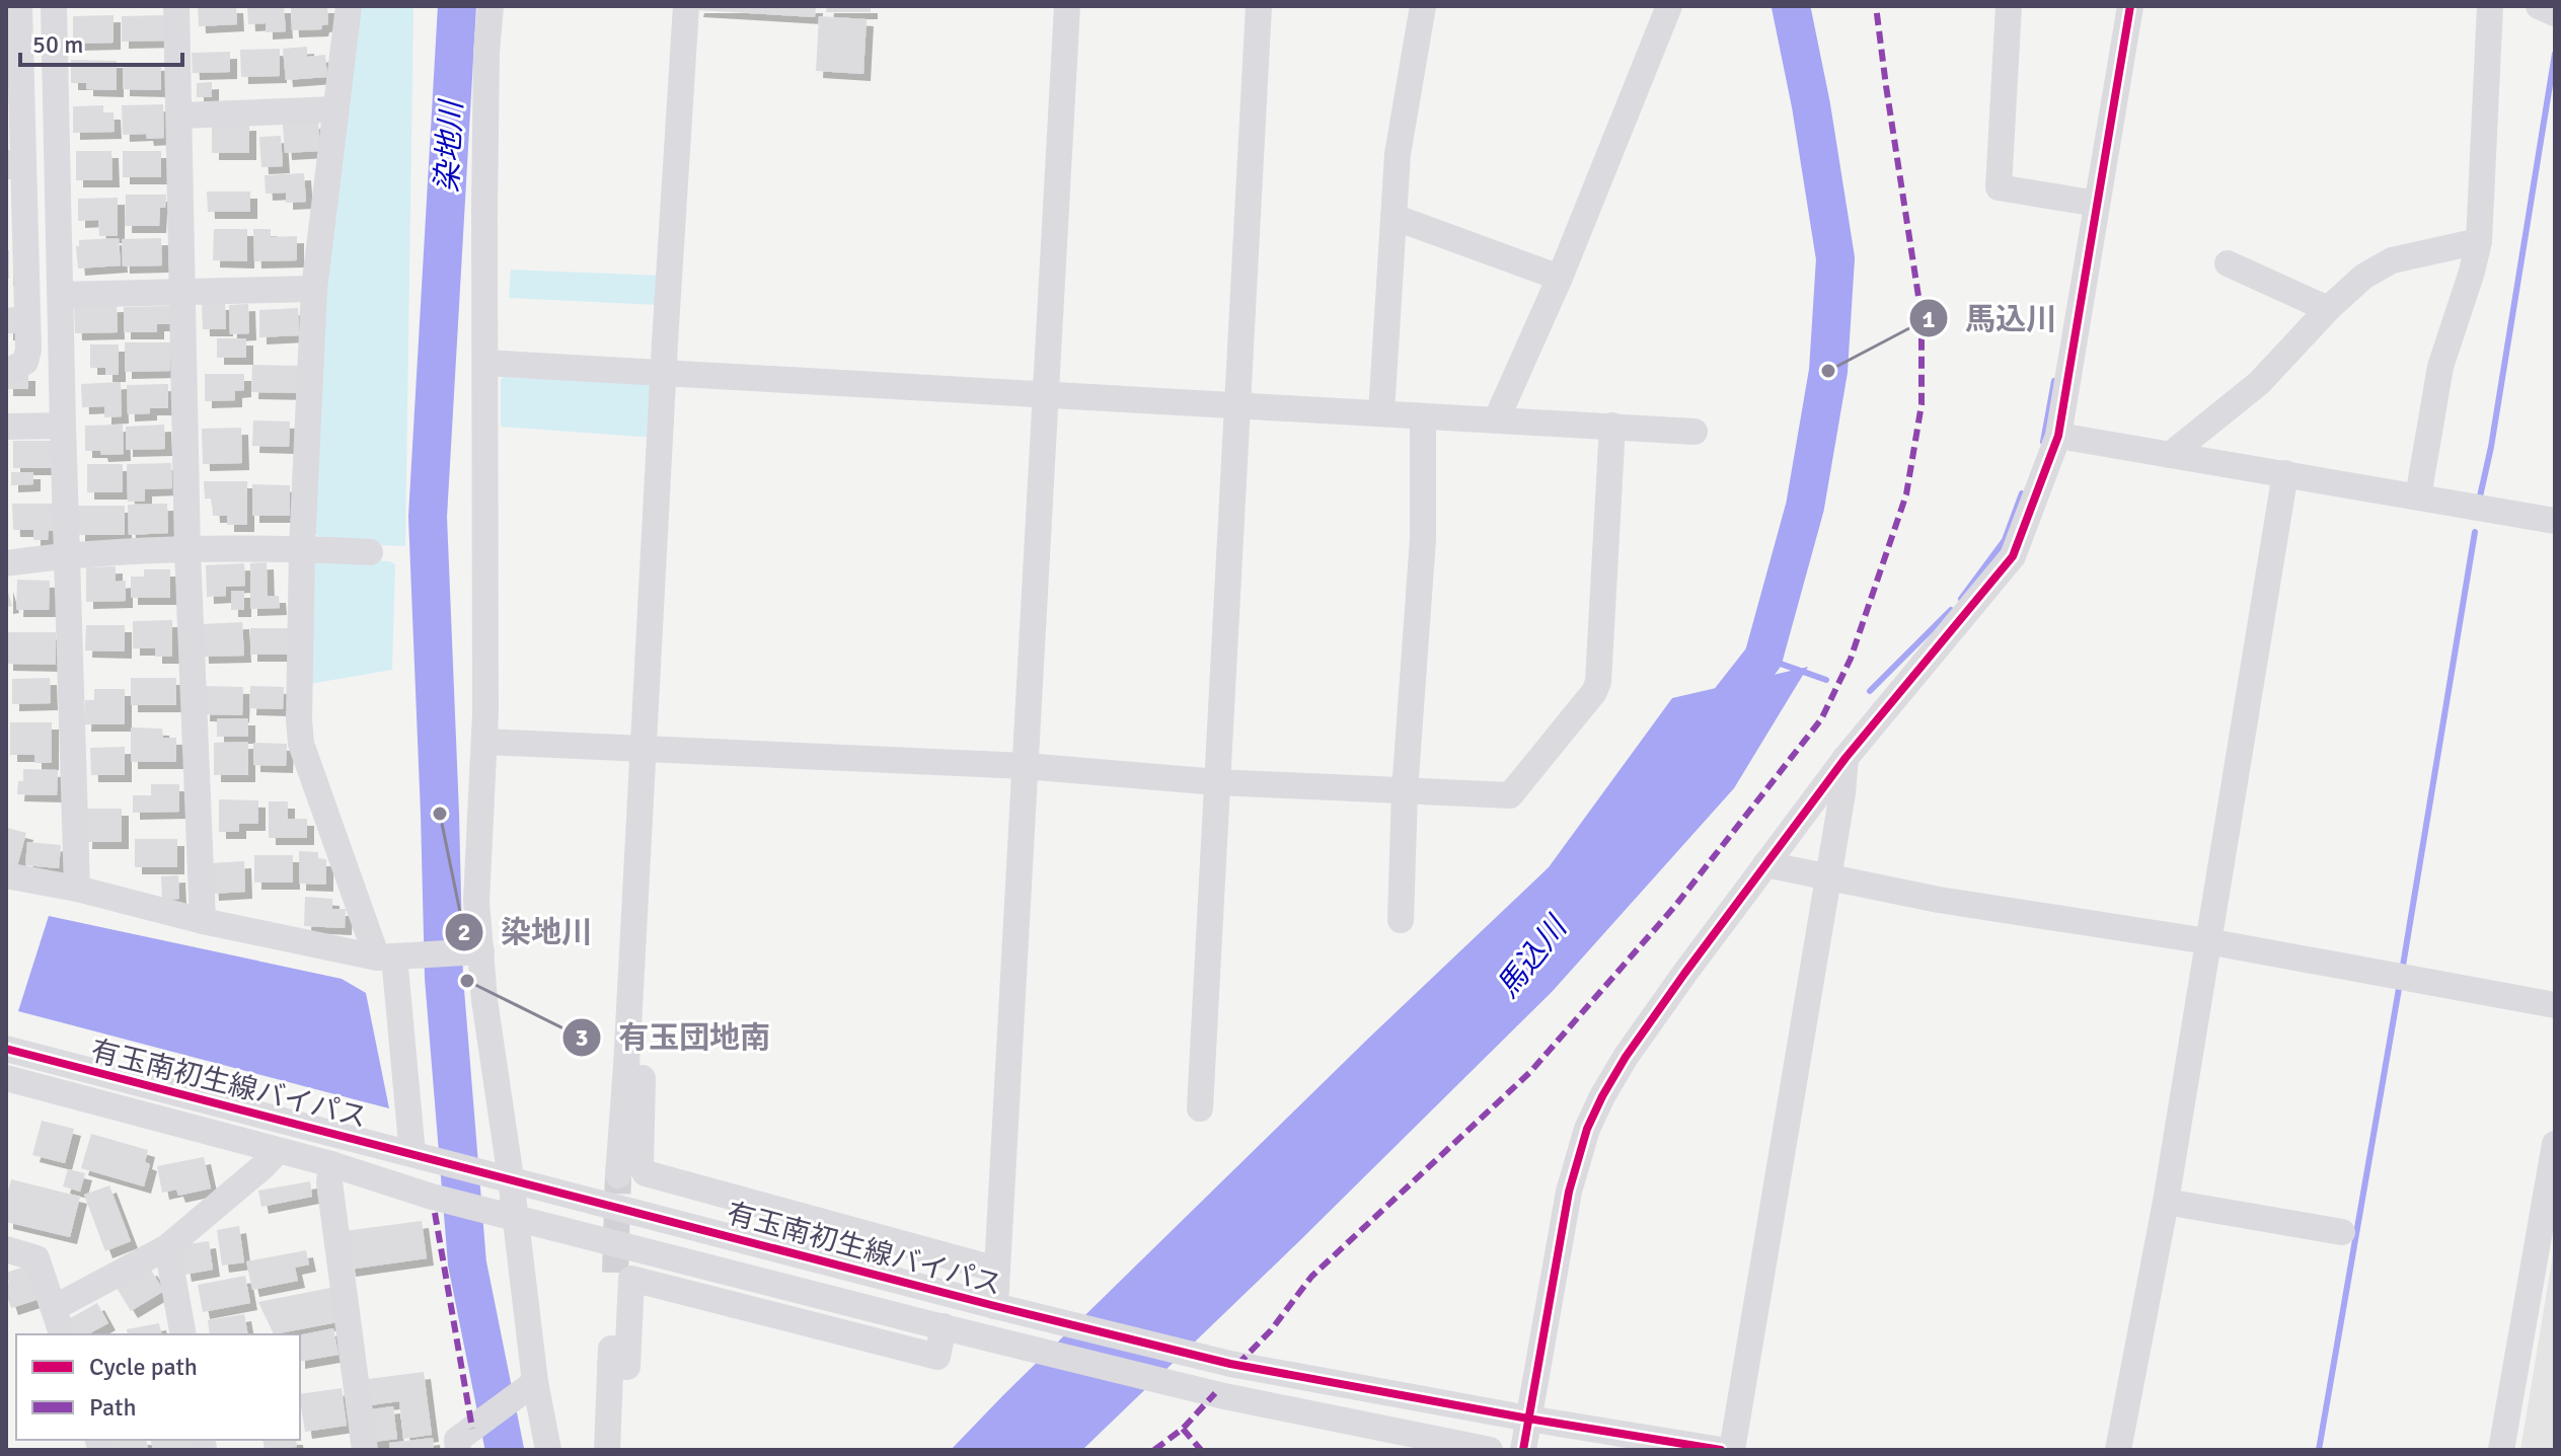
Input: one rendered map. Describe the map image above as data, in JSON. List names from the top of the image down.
{
  "streets": {
    "street": ["有玉南初生線バイパス"]
  },
  "water": ["染地川", "馬込川"],
  "places": ["馬込川", "染地川", "有玉団地南"],
  "legend": ["Cycle path", "Path"],
  "scale_bar": "50 m"
}
